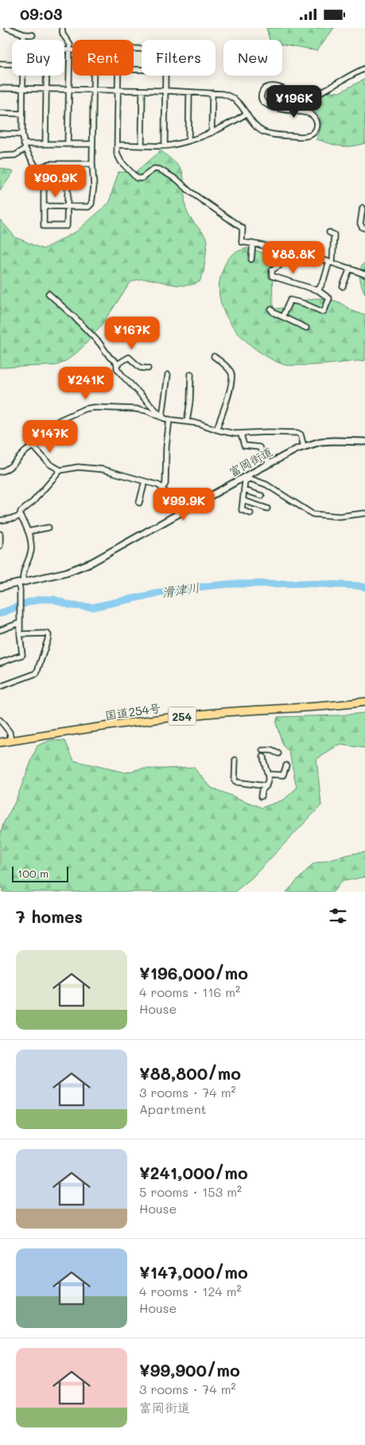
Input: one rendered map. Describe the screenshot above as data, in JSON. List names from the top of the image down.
{
  "streets": {
    "highway": ["国道254号", "254"],
    "street": ["富岡街道"]
  },
  "water": ["滑津川"],
  "scale_bar": "100 m",
  "page": {
    "status": "09:03",
    "chip": [
      "Buy",
      "Rent",
      "Filters",
      "New"
    ],
    "price": [
      "¥196K",
      "¥90.9K",
      "¥88.8K",
      "¥167K",
      "¥241K",
      "¥147K",
      "¥99.9K"
    ],
    "scale": "100 m",
    "heading": "7 homes",
    "list": [
      {
        "name": "¥196,000/mo",
        "note": "4 rooms · 116 m² · House"
      },
      {
        "name": "¥88,800/mo",
        "note": "3 rooms · 74 m² · Apartment"
      },
      {
        "name": "¥241,000/mo",
        "note": "5 rooms · 153 m² · House"
      },
      {
        "name": "¥147,000/mo",
        "note": "4 rooms · 124 m² · House"
      },
      {
        "name": "¥99,900/mo",
        "note": "3 rooms · 74 m² · 富岡街道"
      }
    ]
  }
}
